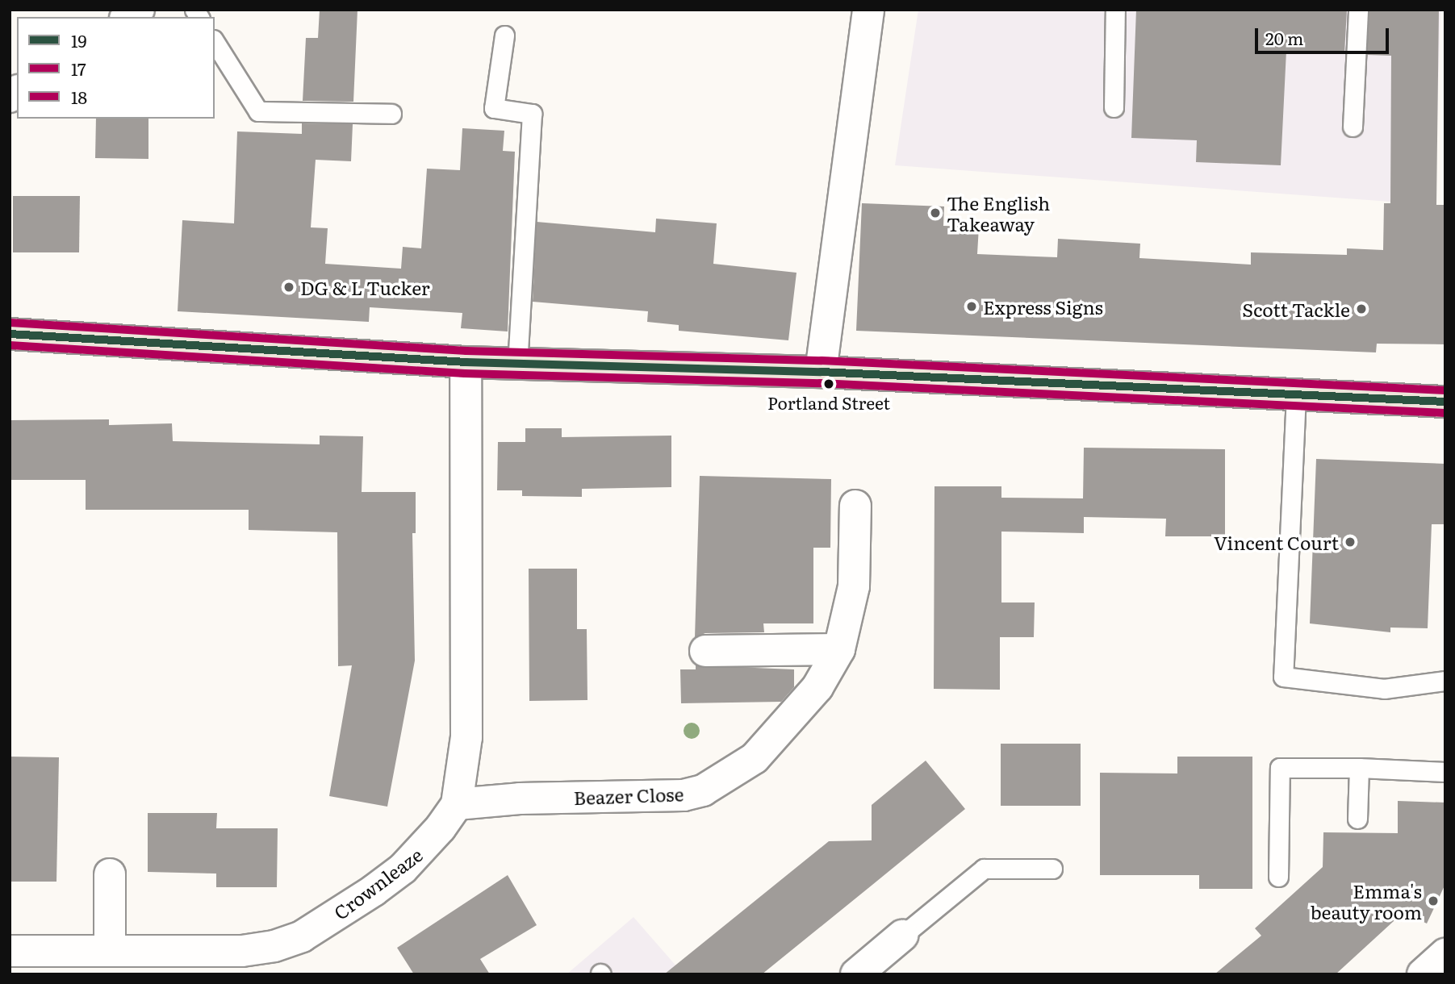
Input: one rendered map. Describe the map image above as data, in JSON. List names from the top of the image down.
{
  "streets": {
    "street": ["Beazer Close", "Crownleaze"]
  },
  "crossings": [
    ["Beazer Close", "Crownleaze"]
  ],
  "places": [
    "The English Takeaway",
    "DG & L Tucker",
    "Express Signs",
    "Scott Tackle",
    "Portland Street",
    "Vincent Court",
    "Emma's beauty room"
  ],
  "lines": ["transit line 18", "transit line 19", "transit line 17"],
  "legend": ["19", "17", "18"],
  "scale_bar": "20 m"
}
